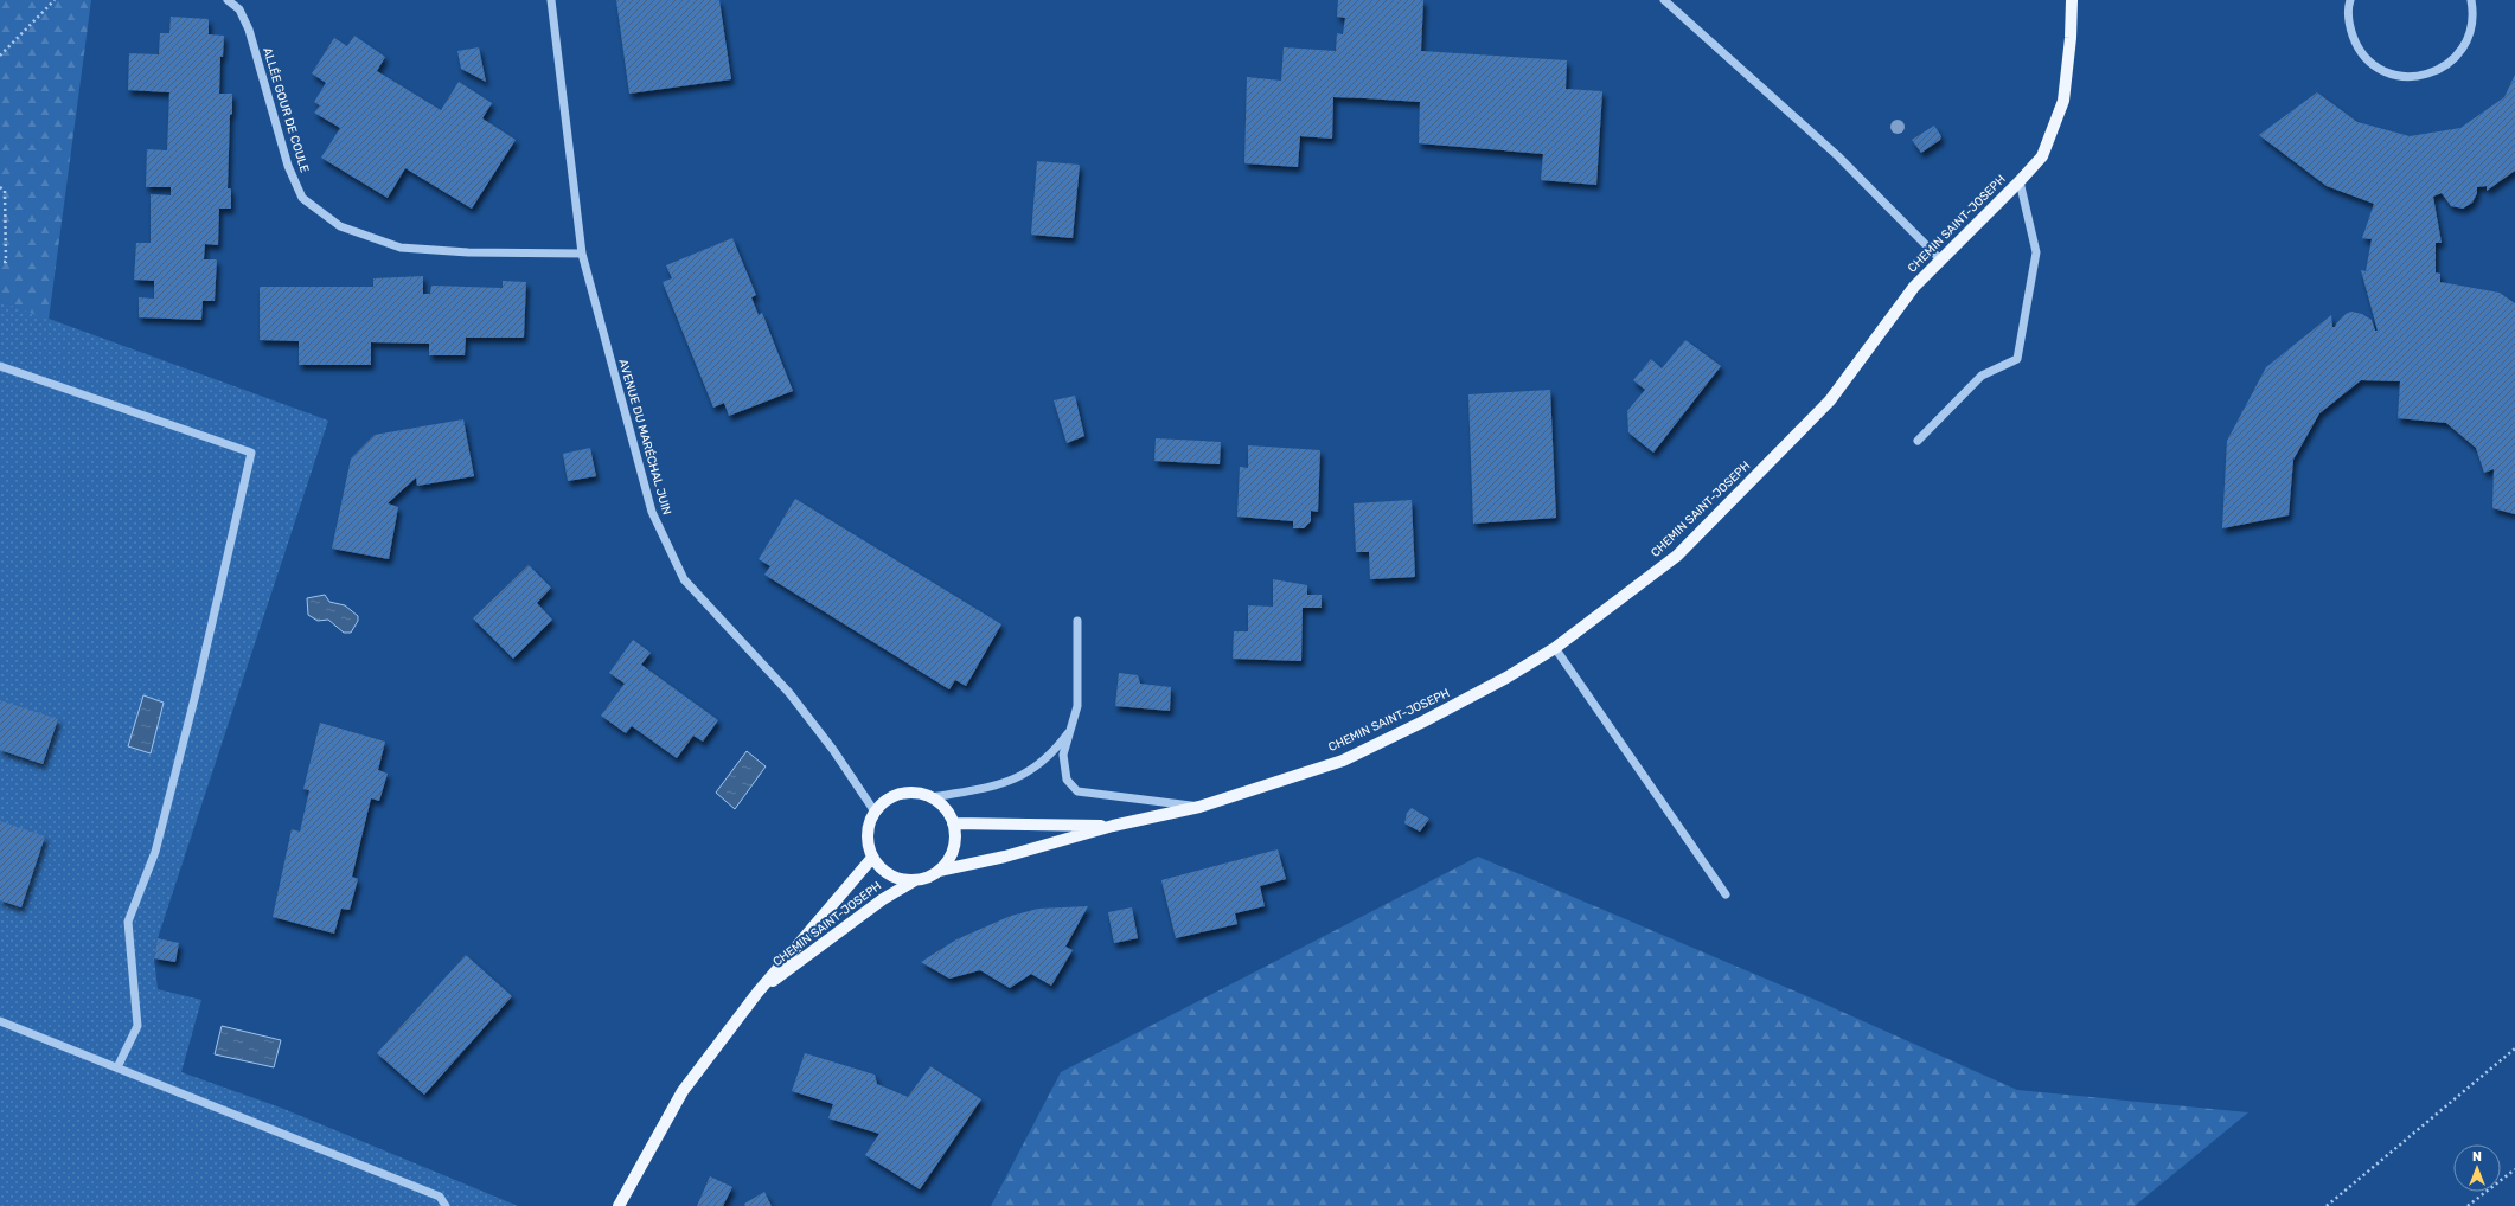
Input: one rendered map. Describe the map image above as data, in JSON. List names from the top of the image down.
{
  "streets": {
    "main road": ["CHEMIN SAINT-JOSEPH"],
    "street": ["ALLÉE GOUR DE COULE", "AVENUE DU MARÉCHAL JUIN"]
  },
  "crossings": [
    ["ALLÉE GOUR DE COULE", "AVENUE DU MARÉCHAL JUIN"],
    ["CHEMIN SAINT-JOSEPH", "AVENUE DU MARÉCHAL JUIN"]
  ],
  "north": "top"
}
